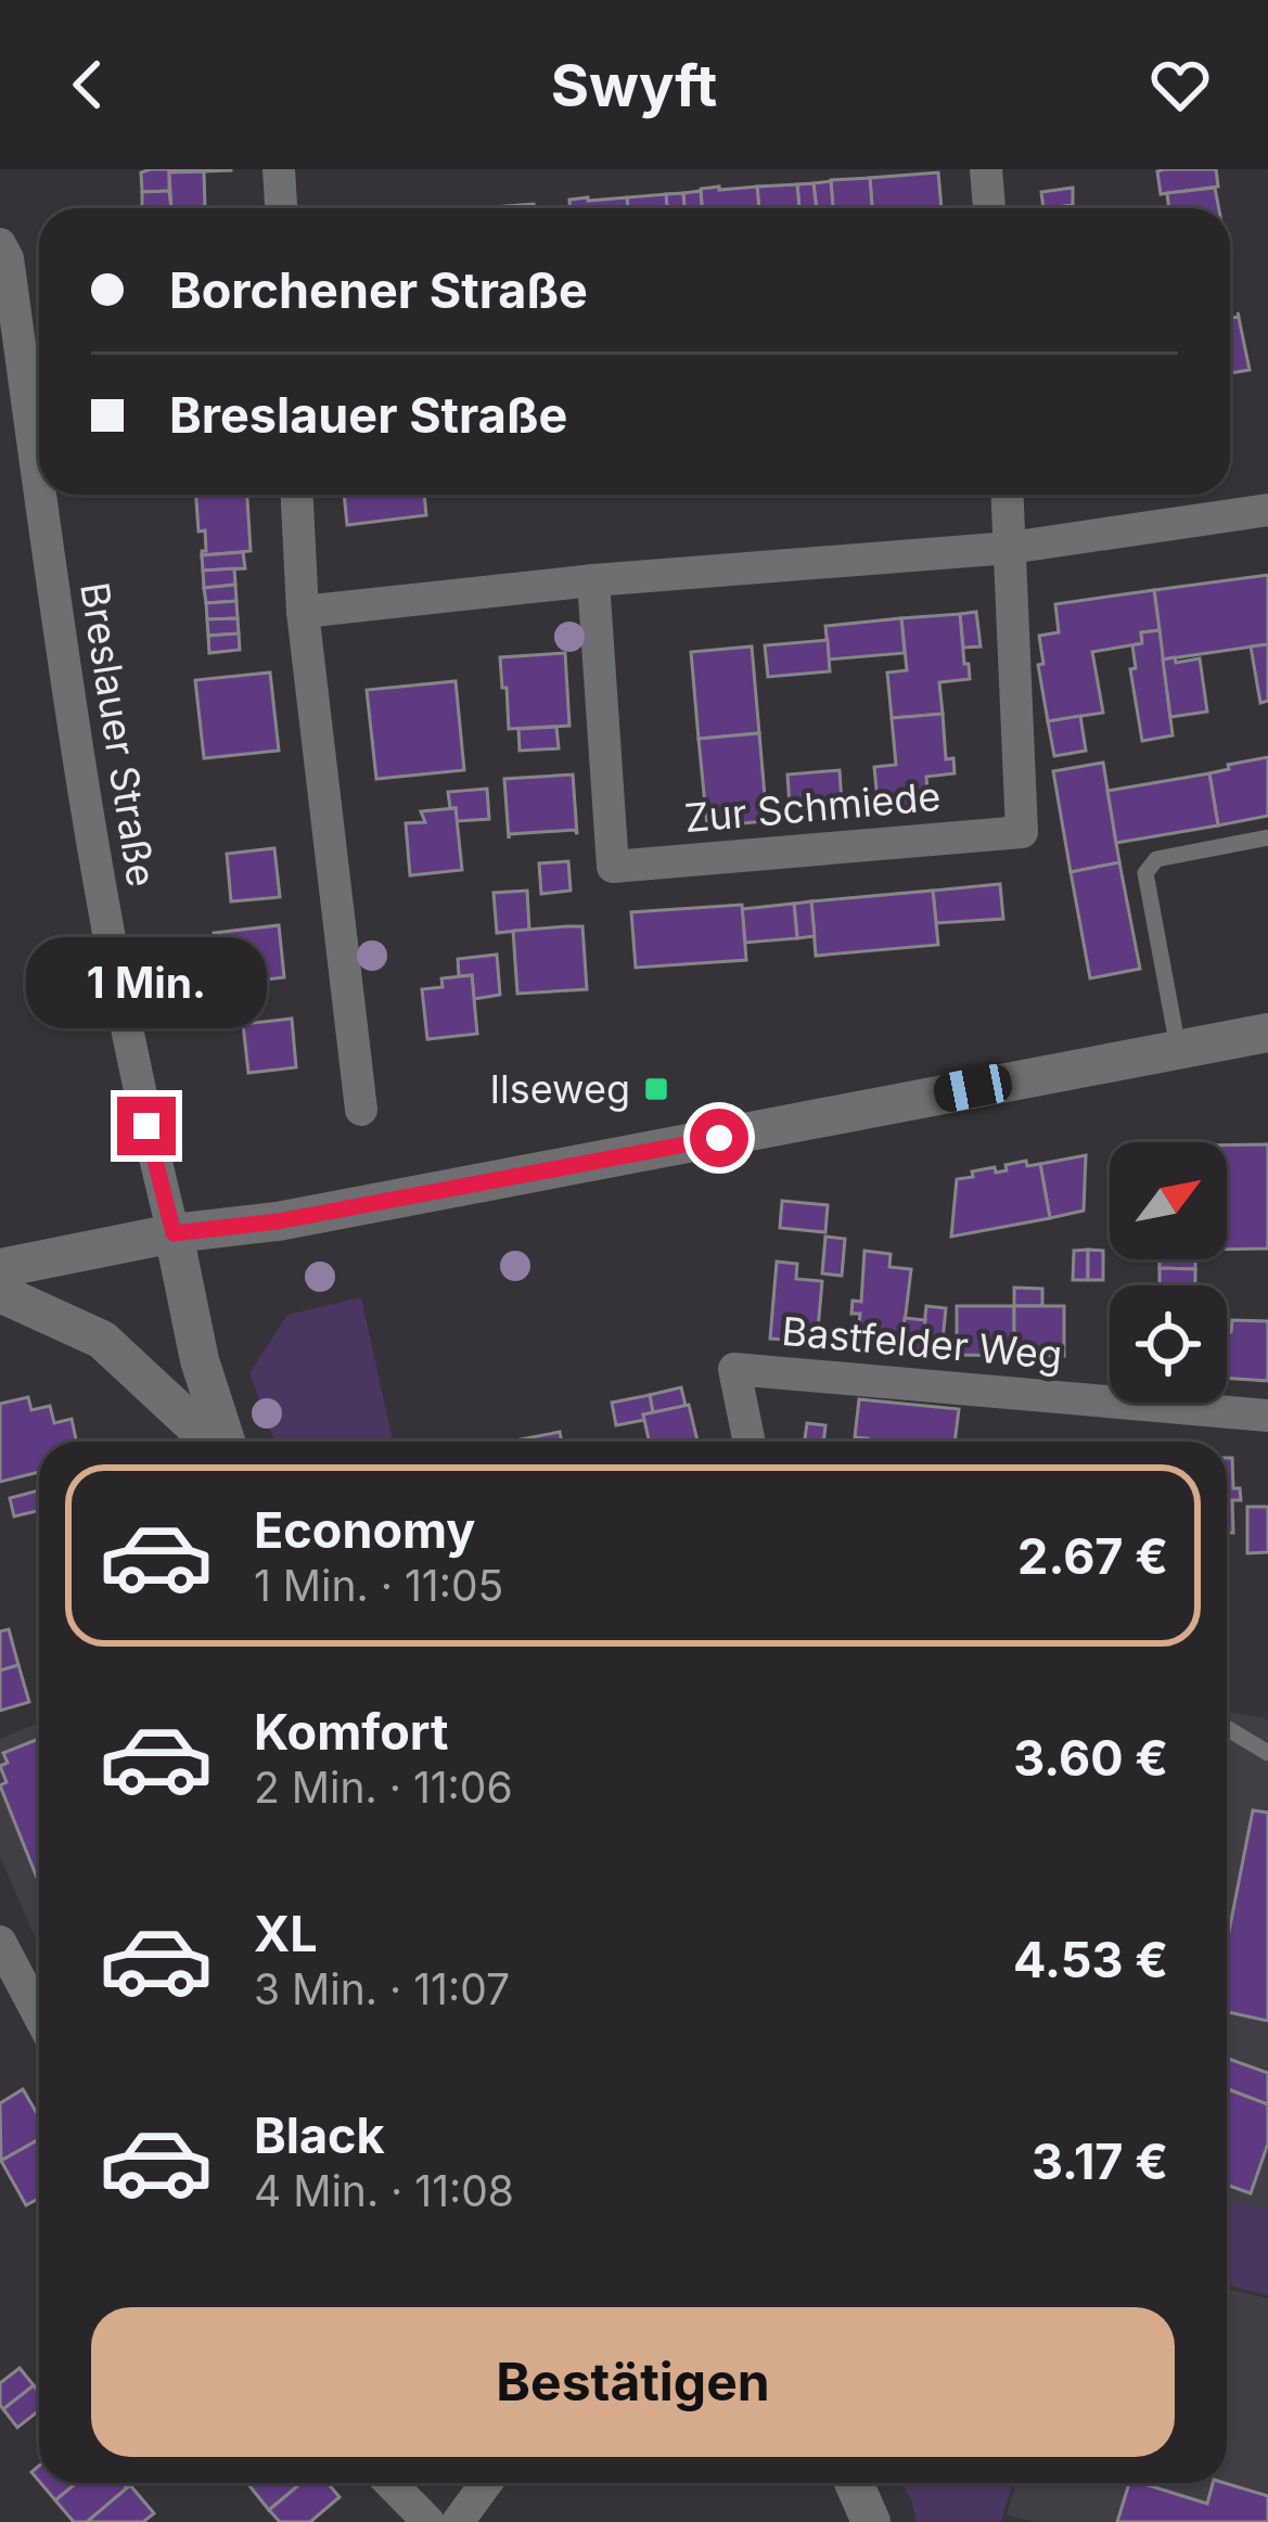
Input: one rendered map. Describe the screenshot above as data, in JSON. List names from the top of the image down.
{
  "streets": {
    "street": ["Breslauer Straße", "Zur Schmiede", "Bastfelder Weg"]
  },
  "places": {
    "transit": ["Ilseweg"]
  },
  "north": "top right",
  "page": {
    "header": "Swyft",
    "banner": ["Borchener Straße", "Breslauer Straße"],
    "bubble": "1 Min.",
    "list": [
      {
        "name": "Economy",
        "note": "1 Min. · 11:05",
        "value": "2.67 €"
      },
      {
        "name": "Komfort",
        "note": "2 Min. · 11:06",
        "value": "3.60 €"
      },
      {
        "name": "XL",
        "note": "3 Min. · 11:07",
        "value": "4.53 €"
      },
      {
        "name": "Black",
        "note": "4 Min. · 11:08",
        "value": "3.17 €"
      }
    ],
    "buttons": "Bestätigen"
  }
}
